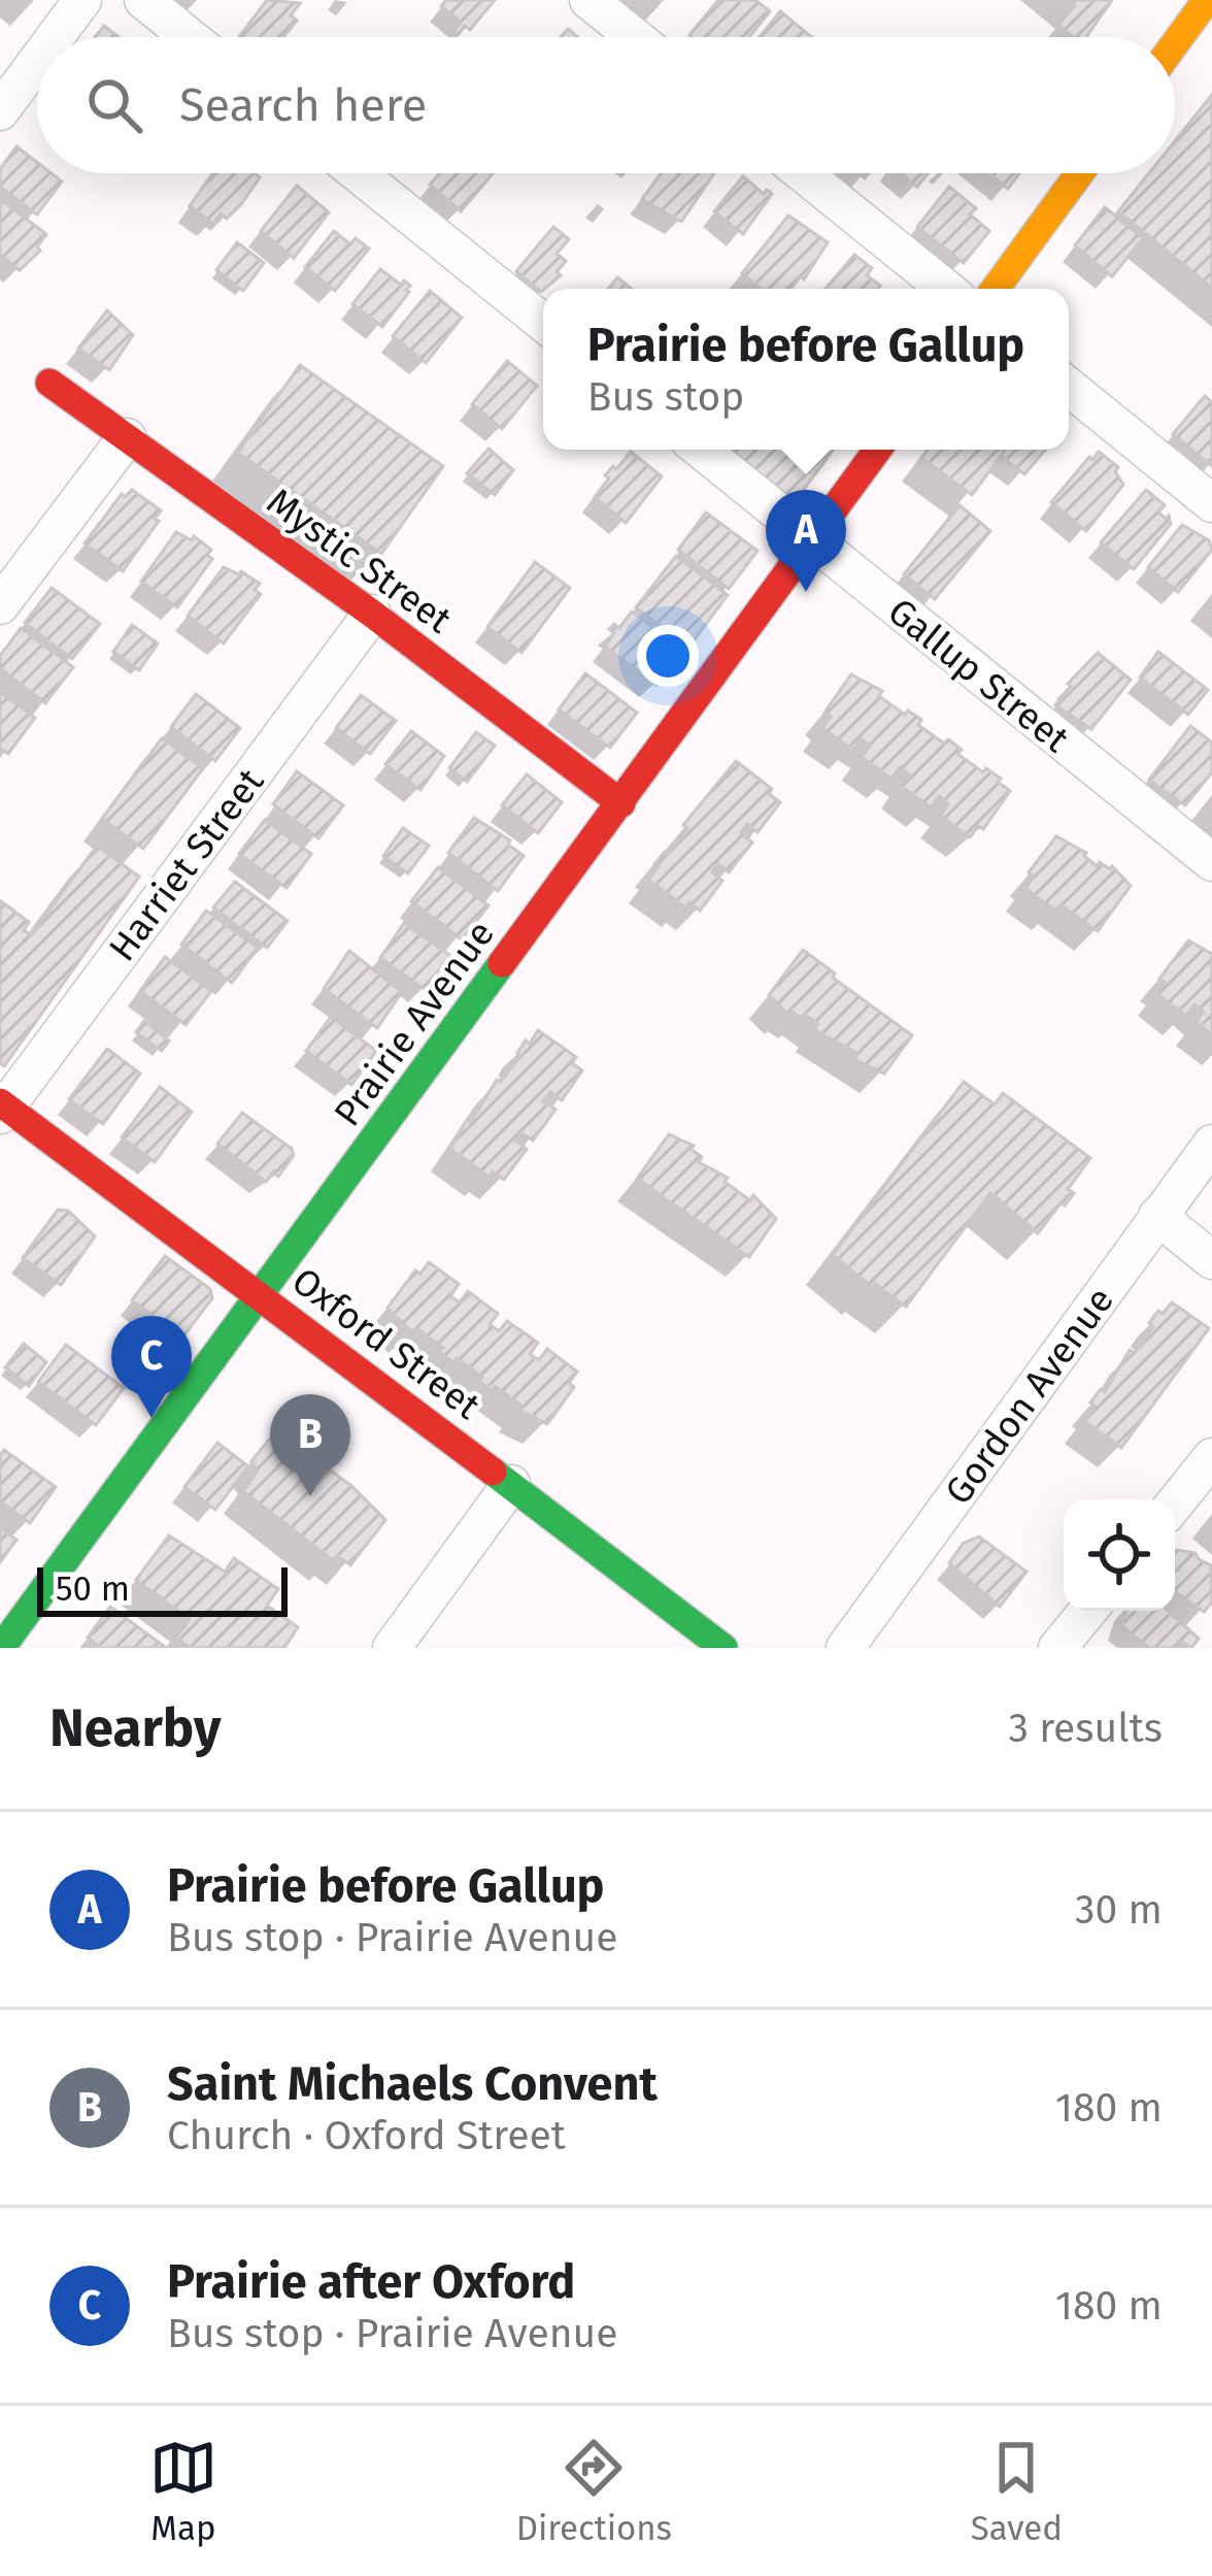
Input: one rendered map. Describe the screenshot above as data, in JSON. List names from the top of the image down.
{
  "streets": {
    "street": [
      "Mystic Street",
      "Gallup Street",
      "Harriet Street",
      "Prairie Avenue",
      "Oxford Street",
      "Gordon Avenue"
    ]
  },
  "crossings": [
    ["Mystic Street", "Harriet Street"],
    ["Mystic Street", "Prairie Avenue"],
    ["Gallup Street", "Prairie Avenue"],
    ["Harriet Street", "Oxford Street"],
    ["Prairie Avenue", "Oxford Street"]
  ],
  "scale_bar": "50 m",
  "page": {
    "search": "Search here",
    "popup": ["Prairie before Gallup", "Bus stop"],
    "pins": ["A", "C", "B"],
    "scale": "50 m",
    "heading": ["Nearby", "3 results"],
    "list": [
      {
        "mark": "A",
        "name": "Prairie before Gallup",
        "note": "Bus stop · Prairie Avenue",
        "value": "30 m"
      },
      {
        "mark": "B",
        "name": "Saint Michaels Convent",
        "note": "Church · Oxford Street",
        "value": "180 m"
      },
      {
        "mark": "C",
        "name": "Prairie after Oxford",
        "note": "Bus stop · Prairie Avenue",
        "value": "180 m"
      }
    ],
    "nav": ["Map", "Directions", "Saved"]
  }
}
